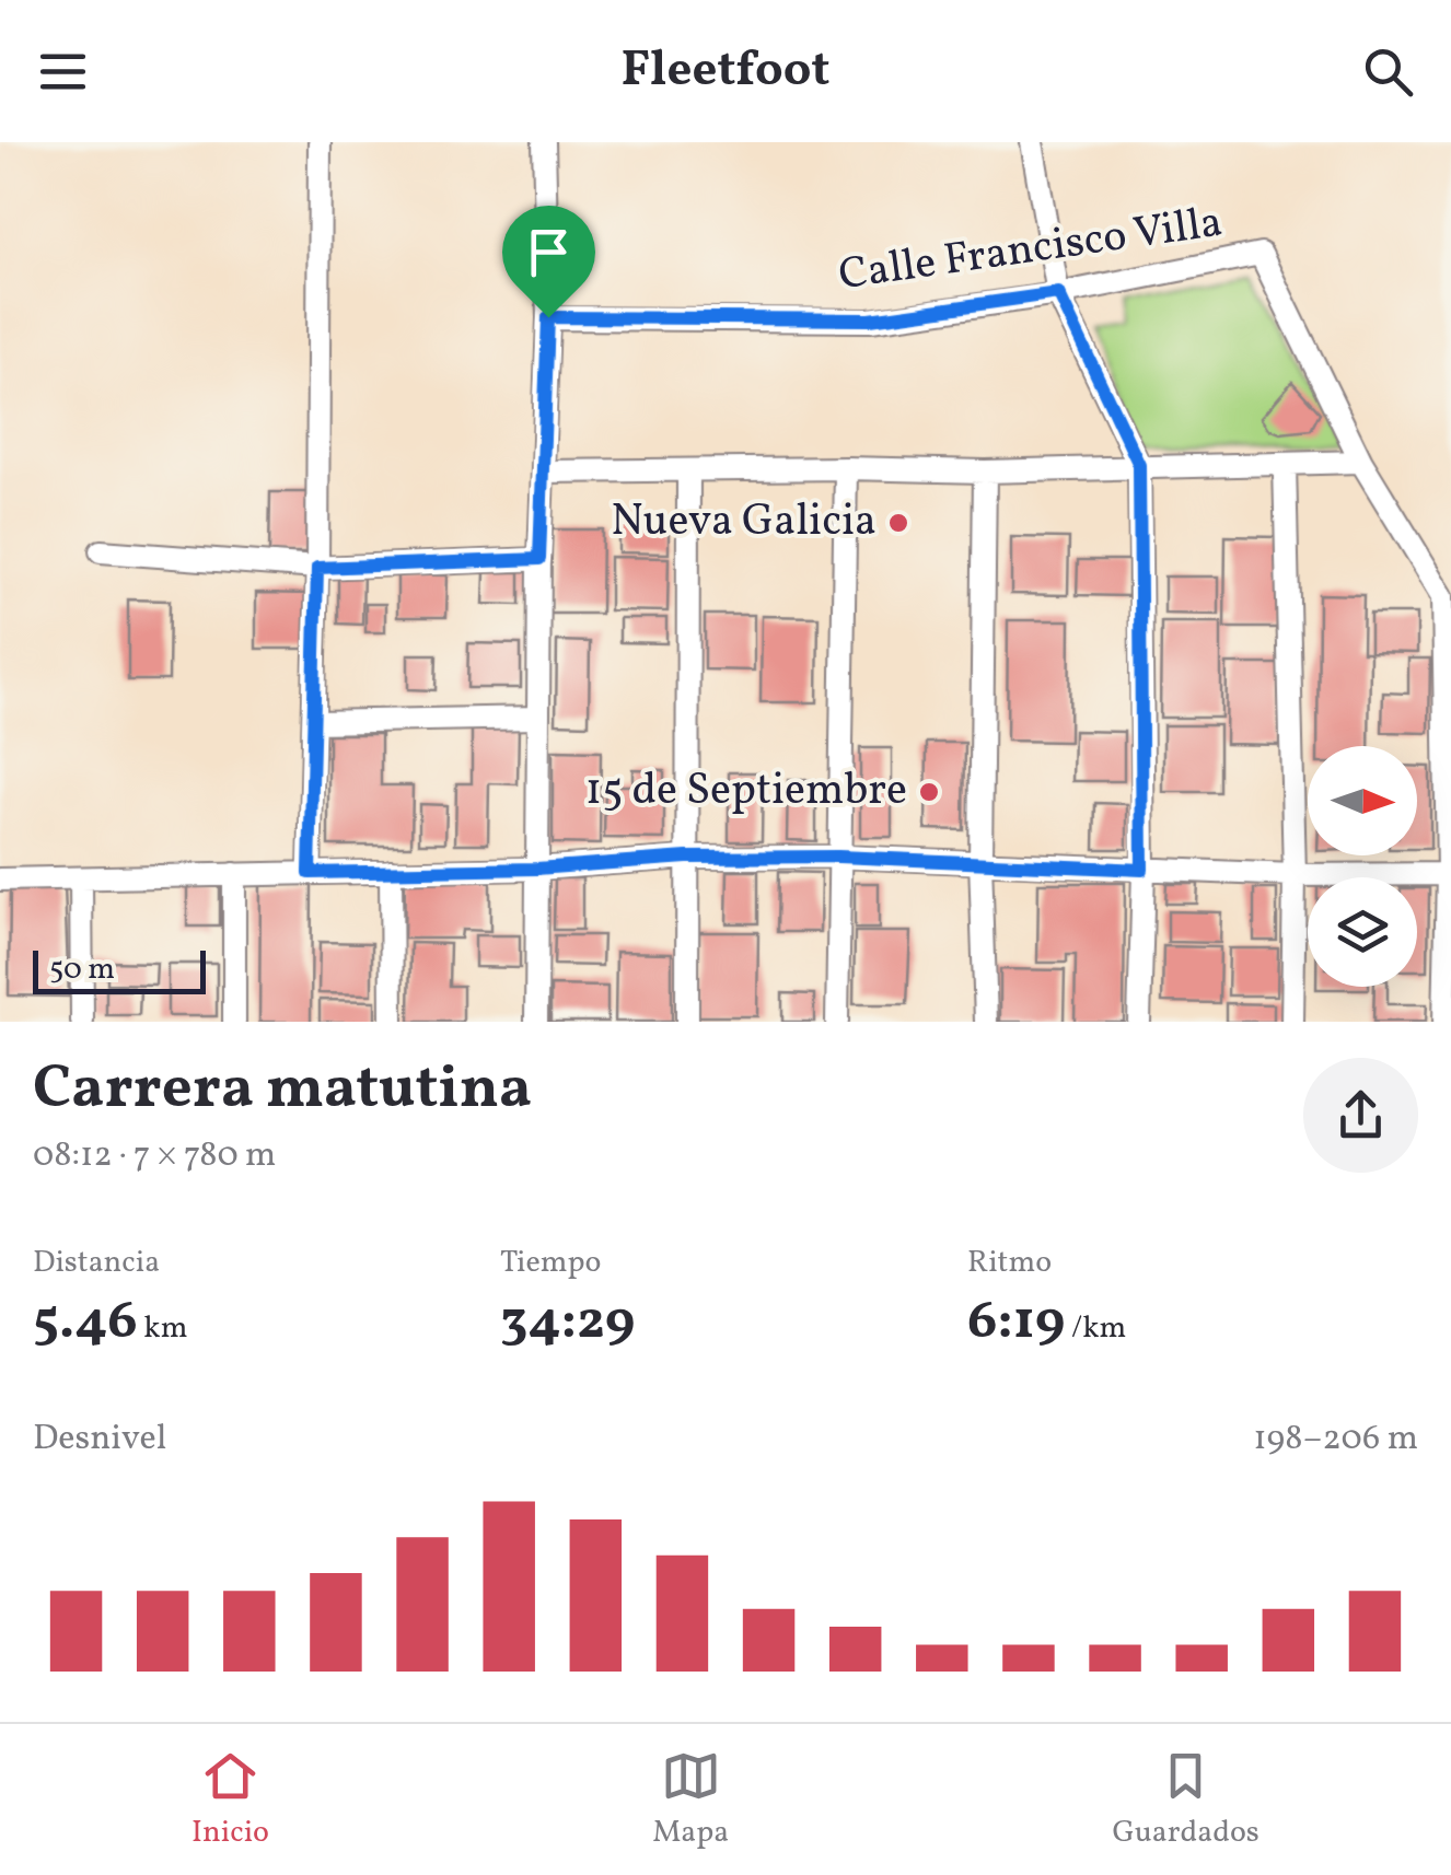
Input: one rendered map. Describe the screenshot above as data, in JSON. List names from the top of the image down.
{
  "streets": {
    "street": ["Calle Francisco Villa"]
  },
  "places": ["Nueva Galicia", "15 de Septiembre"],
  "scale_bar": "50 m",
  "north": "right",
  "page": {
    "header": "Fleetfoot",
    "scale": "50 m",
    "heading": ["Carrera matutina", "08:12 · 7 × 780 m"],
    "stats": [
      ["Distancia", "5.46 km"],
      ["Tiempo", "34:29"],
      ["Ritmo", "6:19 /km"]
    ],
    "chart": ["Desnivel", "198–206 m"],
    "tabs": ["Inicio", "Mapa", "Guardados"]
  }
}
